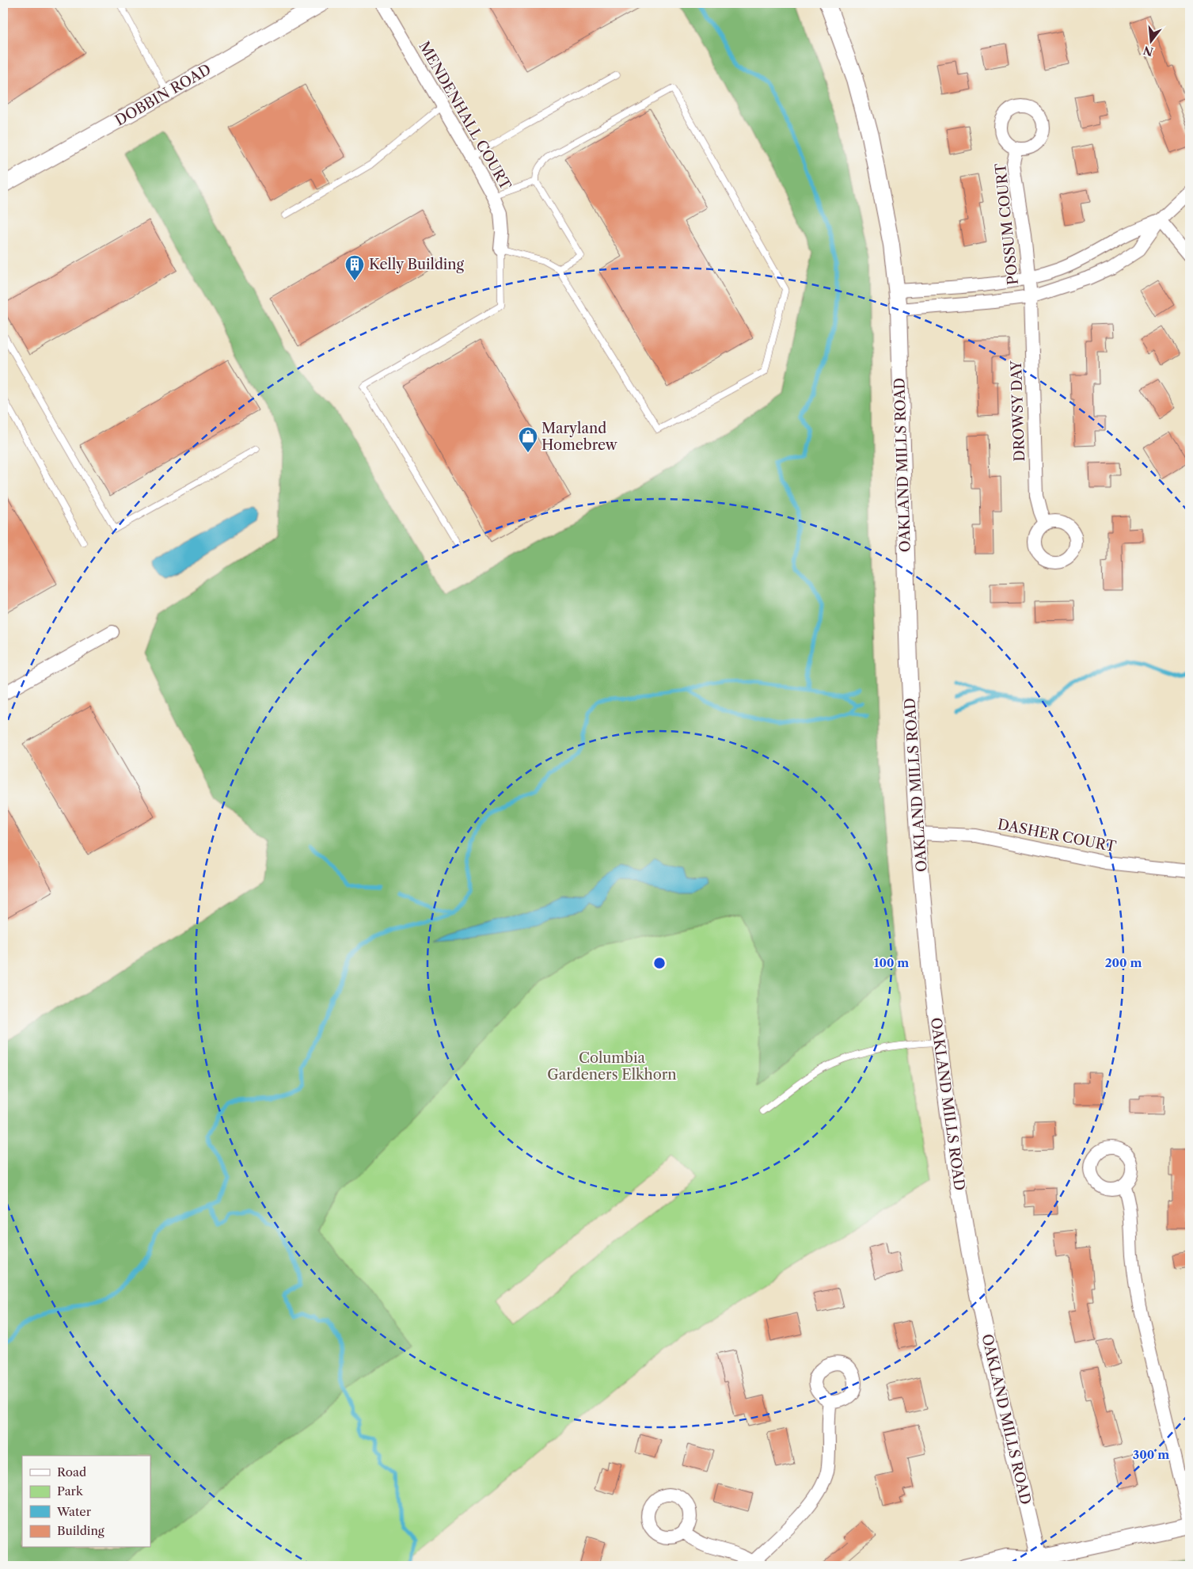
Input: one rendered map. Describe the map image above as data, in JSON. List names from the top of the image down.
{
  "streets": {
    "street": [
      "DOBBIN ROAD",
      "MENDENHALL COURT",
      "POSSUM COURT",
      "DROWSY DAY",
      "OAKLAND MILLS ROAD",
      "DASHER COURT"
    ]
  },
  "crossings": [
    ["POSSUM COURT", "DROWSY DAY"],
    ["OAKLAND MILLS ROAD", "DASHER COURT"]
  ],
  "parks": ["Columbia Gardeners Elkhorn"],
  "places": {
    "building": ["Kelly Building"],
    "shop": ["Maryland Homebrew"]
  },
  "legend": [
    "Road",
    "Park",
    "Water",
    "Building"
  ],
  "north": "bottom",
  "rings": ["100 m", "200 m", "300 m"]
}
